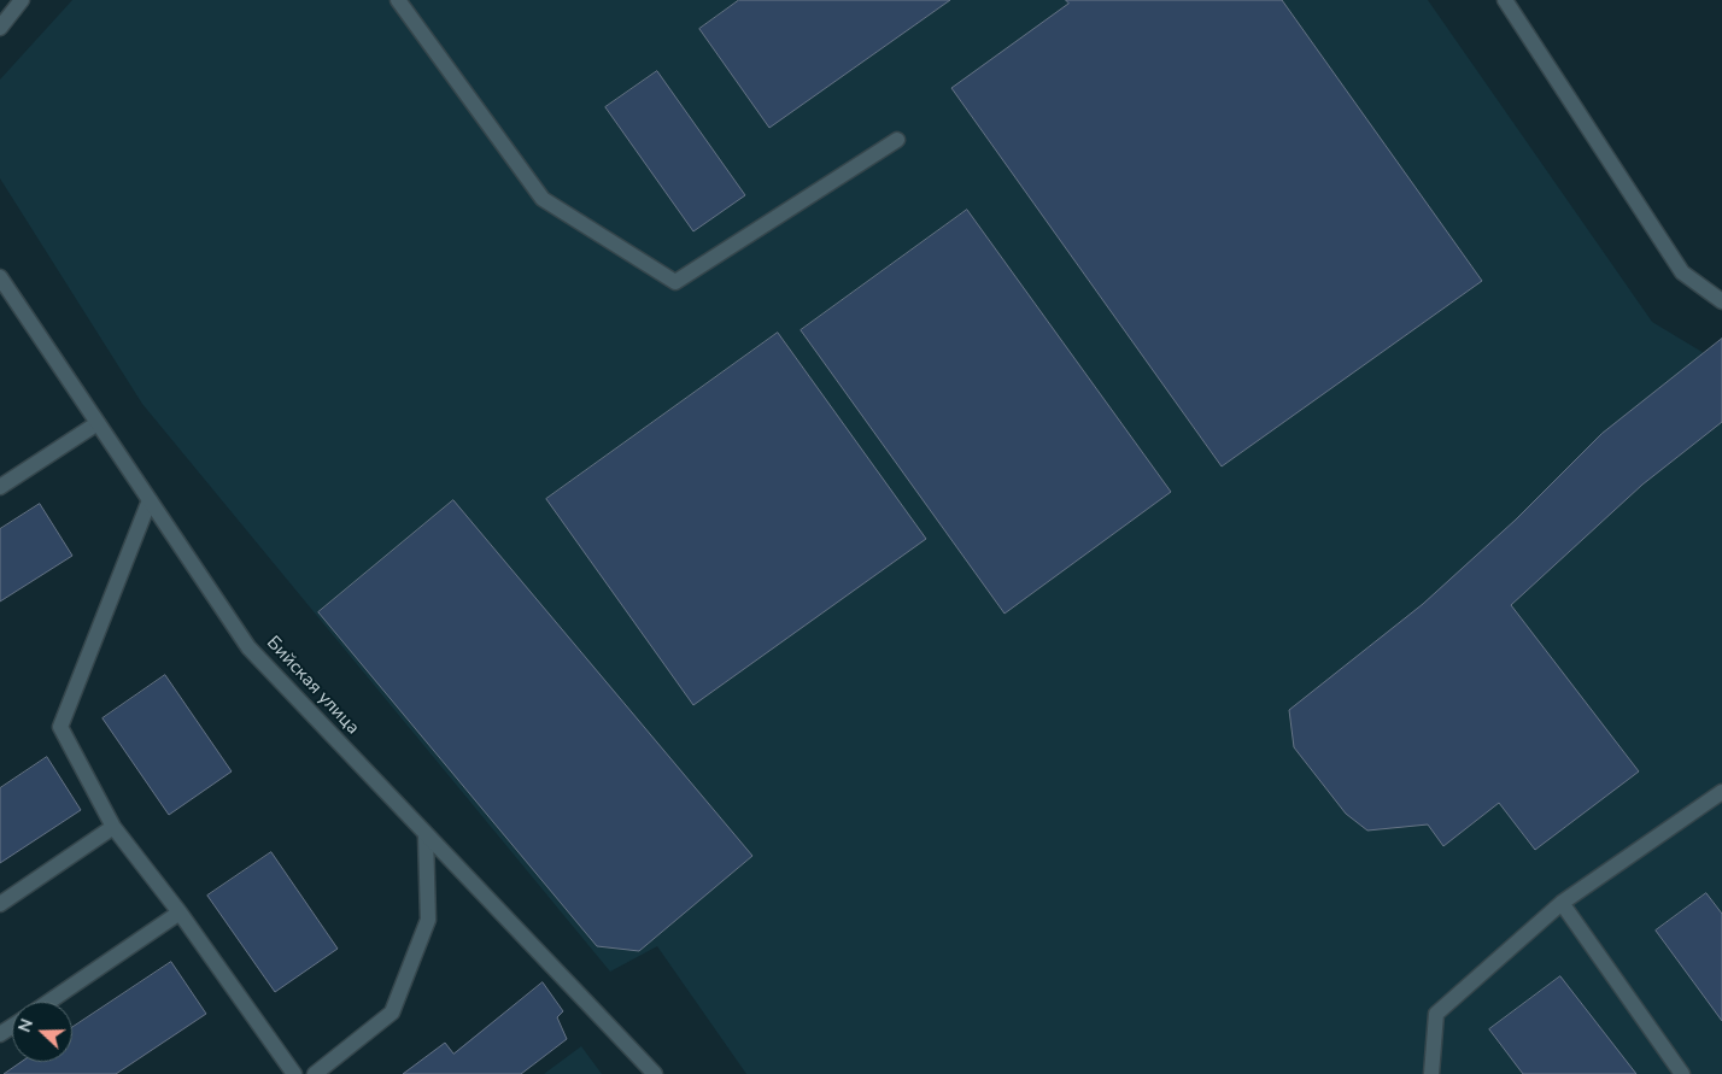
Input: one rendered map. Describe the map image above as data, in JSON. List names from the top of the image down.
{
  "streets": {
    "street": ["Бийская улица"]
  },
  "north": "left"
}
